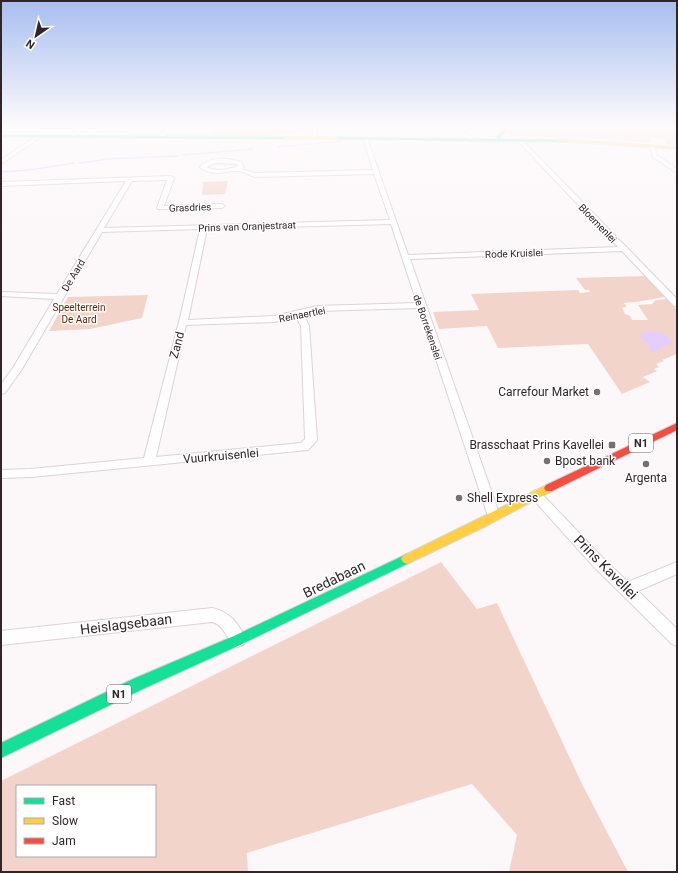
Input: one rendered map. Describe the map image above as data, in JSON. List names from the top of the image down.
{
  "streets": {
    "street": [
      "Grasdries",
      "Bloemenlei",
      "Prins van Oranjestraat",
      "Rode Kruislei",
      "De Aard",
      "Reinaertlei",
      "de Borrekenslei",
      "Zand",
      "N1",
      "Vuurkruisenlei",
      "Prins Kavellei",
      "Bredabaan",
      "Heislagsebaan"
    ]
  },
  "crossings": [
    ["Grasdries", "De Aard"],
    ["Bloemenlei", "Rode Kruislei"],
    ["Prins van Oranjestraat", "De Aard"],
    ["Prins van Oranjestraat", "de Borrekenslei"],
    ["Prins van Oranjestraat", "Zand"],
    ["Rode Kruislei", "de Borrekenslei"],
    ["Reinaertlei", "de Borrekenslei"],
    ["Reinaertlei", "Zand"],
    ["Reinaertlei", "Vuurkruisenlei"],
    ["de Borrekenslei", "Bredabaan"],
    ["Zand", "Vuurkruisenlei"],
    ["Prins Kavellei", "Bredabaan"],
    ["Bredabaan", "Heislagsebaan"]
  ],
  "parks": ["Speelterrein De Aard"],
  "places": {
    "other": [
      "Carrefour Market",
      "Bpost bank",
      "Argenta",
      "Shell Express"
    ],
    "transit": ["Brasschaat Prins Kavellei"]
  },
  "legend": ["Fast", "Slow", "Jam"],
  "north": "bottom left"
}
